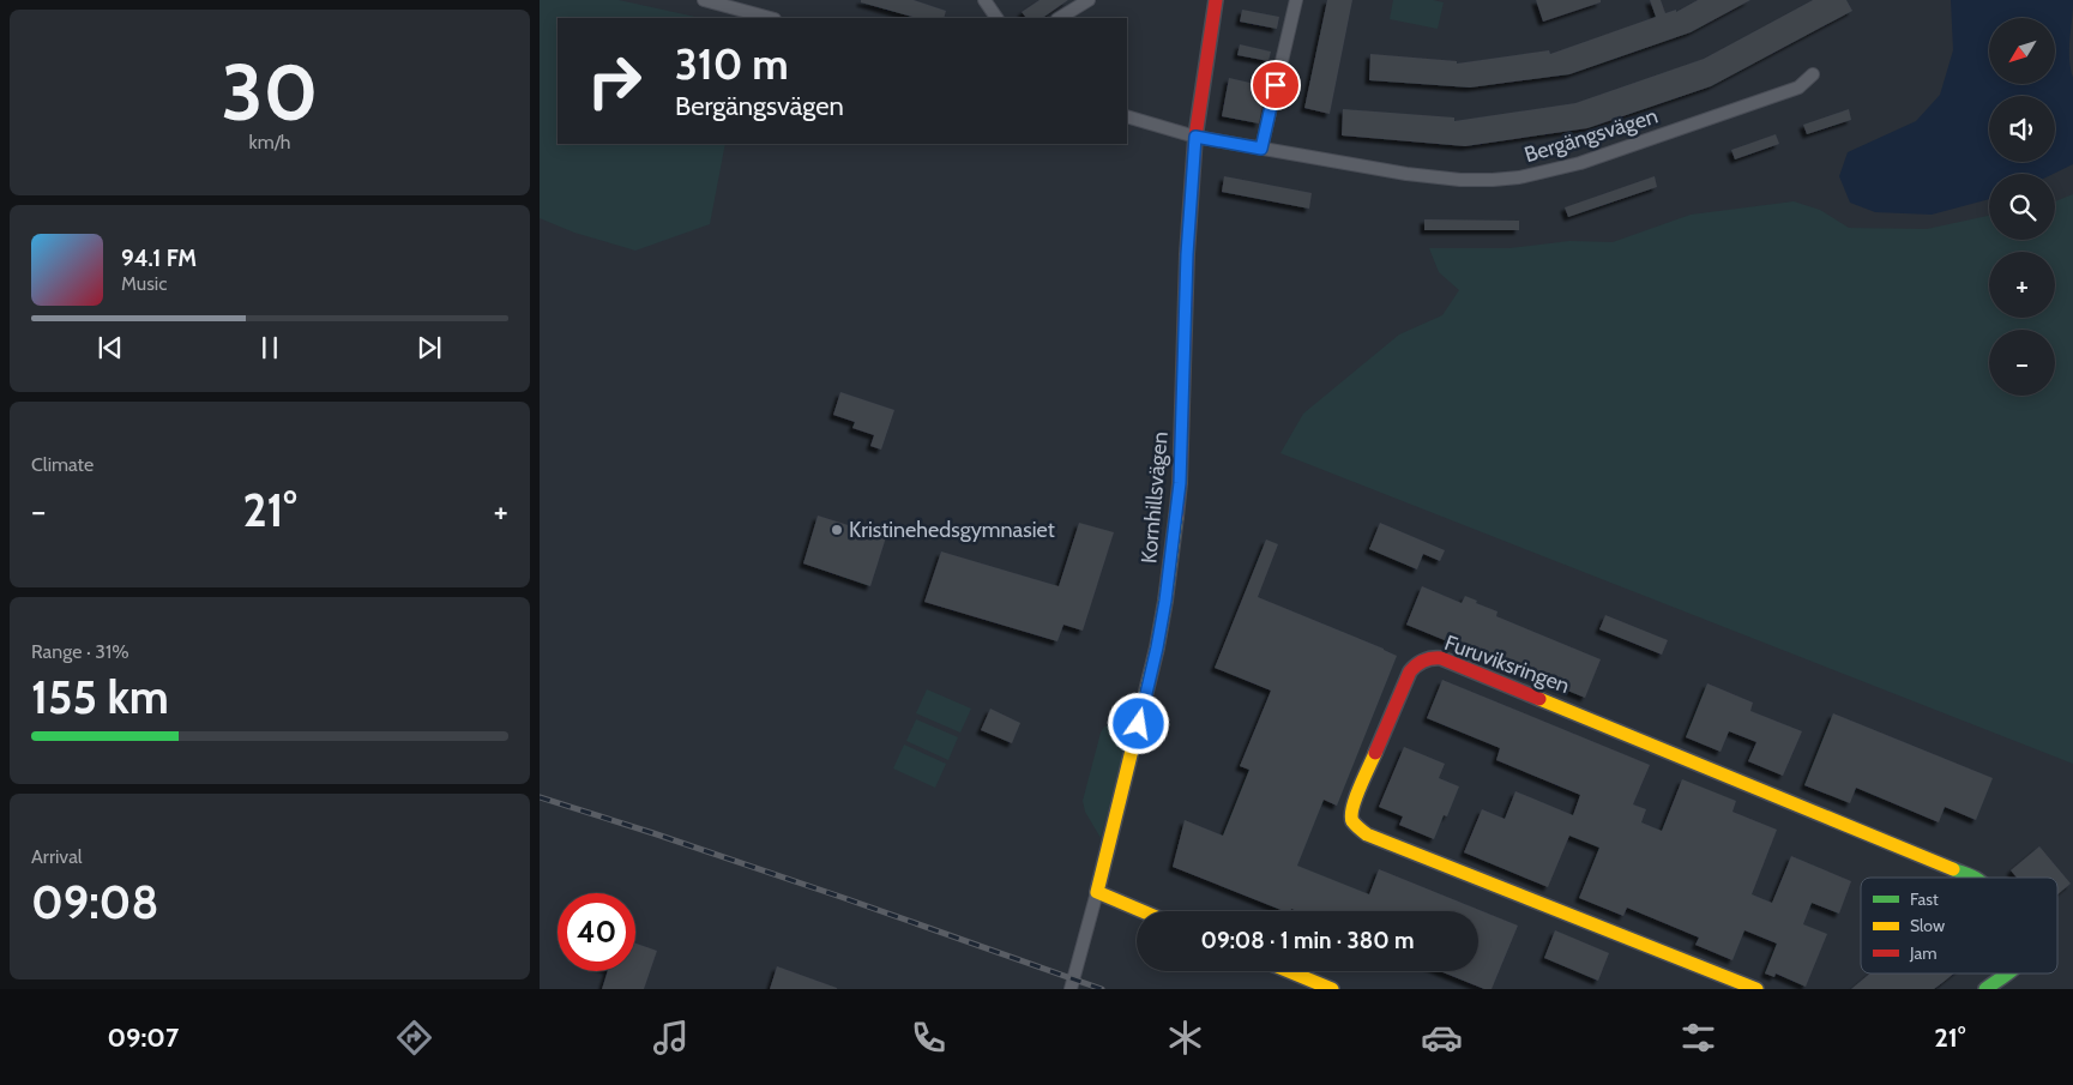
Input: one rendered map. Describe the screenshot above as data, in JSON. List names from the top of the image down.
{
  "streets": {
    "street": ["Bergängsvägen", "Kornhillsvägen", "Furuviksringen"]
  },
  "crossings": [
    ["Bergängsvägen", "Kornhillsvägen"]
  ],
  "places": ["Kristinehedsgymnasiet"],
  "legend": ["Fast", "Slow", "Jam"],
  "north": "bottom left",
  "page": {
    "tile": [
      ["30", "km/h"],
      "Climate",
      ["Range · 31%", "155 km"],
      ["Arrival", "09:08"]
    ],
    "map_buttons": ["+", "−"],
    "turn": ["310 m", "Bergängsvägen"],
    "song": ["94.1 FM", "Music"],
    "heat": ["−", "21°", "+"],
    "limit": "40",
    "trip": "09:08 · 1 min · 380 m",
    "tabs": ["09:07", "21°"]
  }
}
